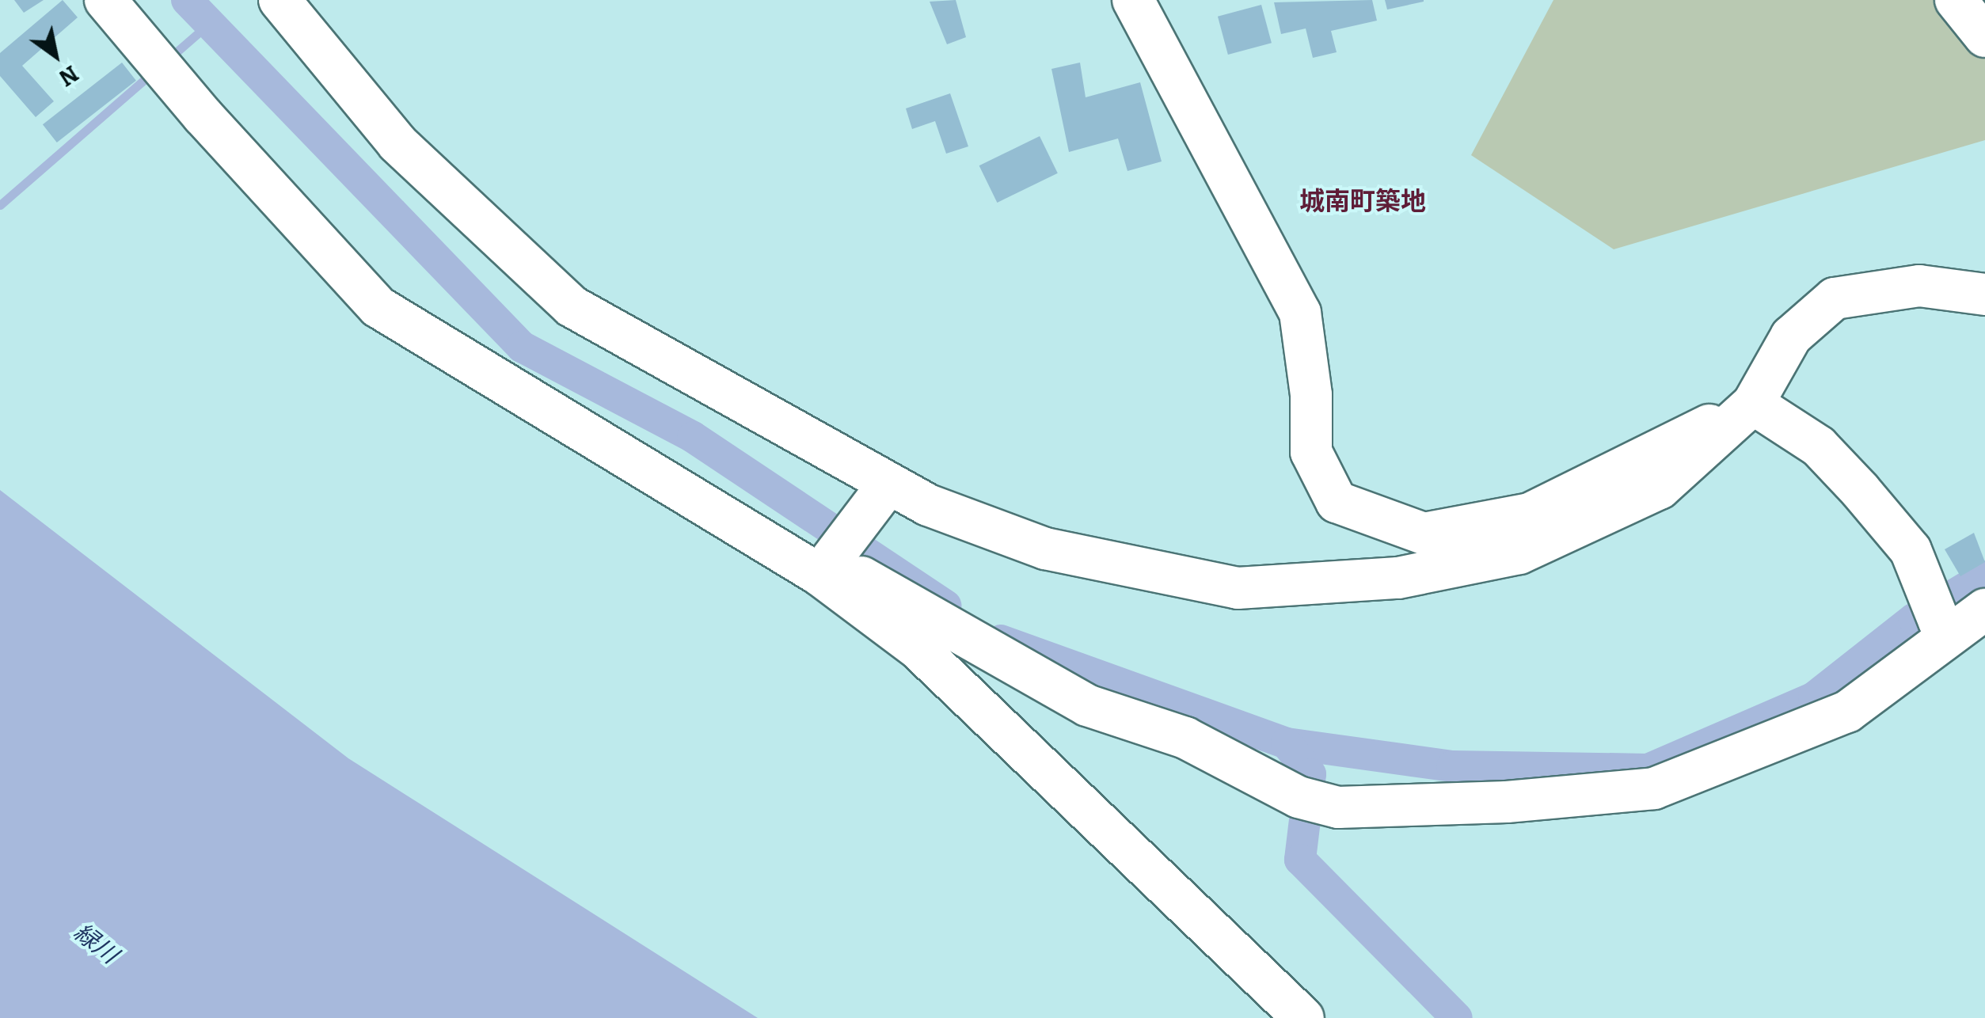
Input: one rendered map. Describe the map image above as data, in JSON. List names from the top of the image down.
{
  "districts": ["城南町築地"],
  "water": ["緑川"],
  "north": "bottom right"
}
